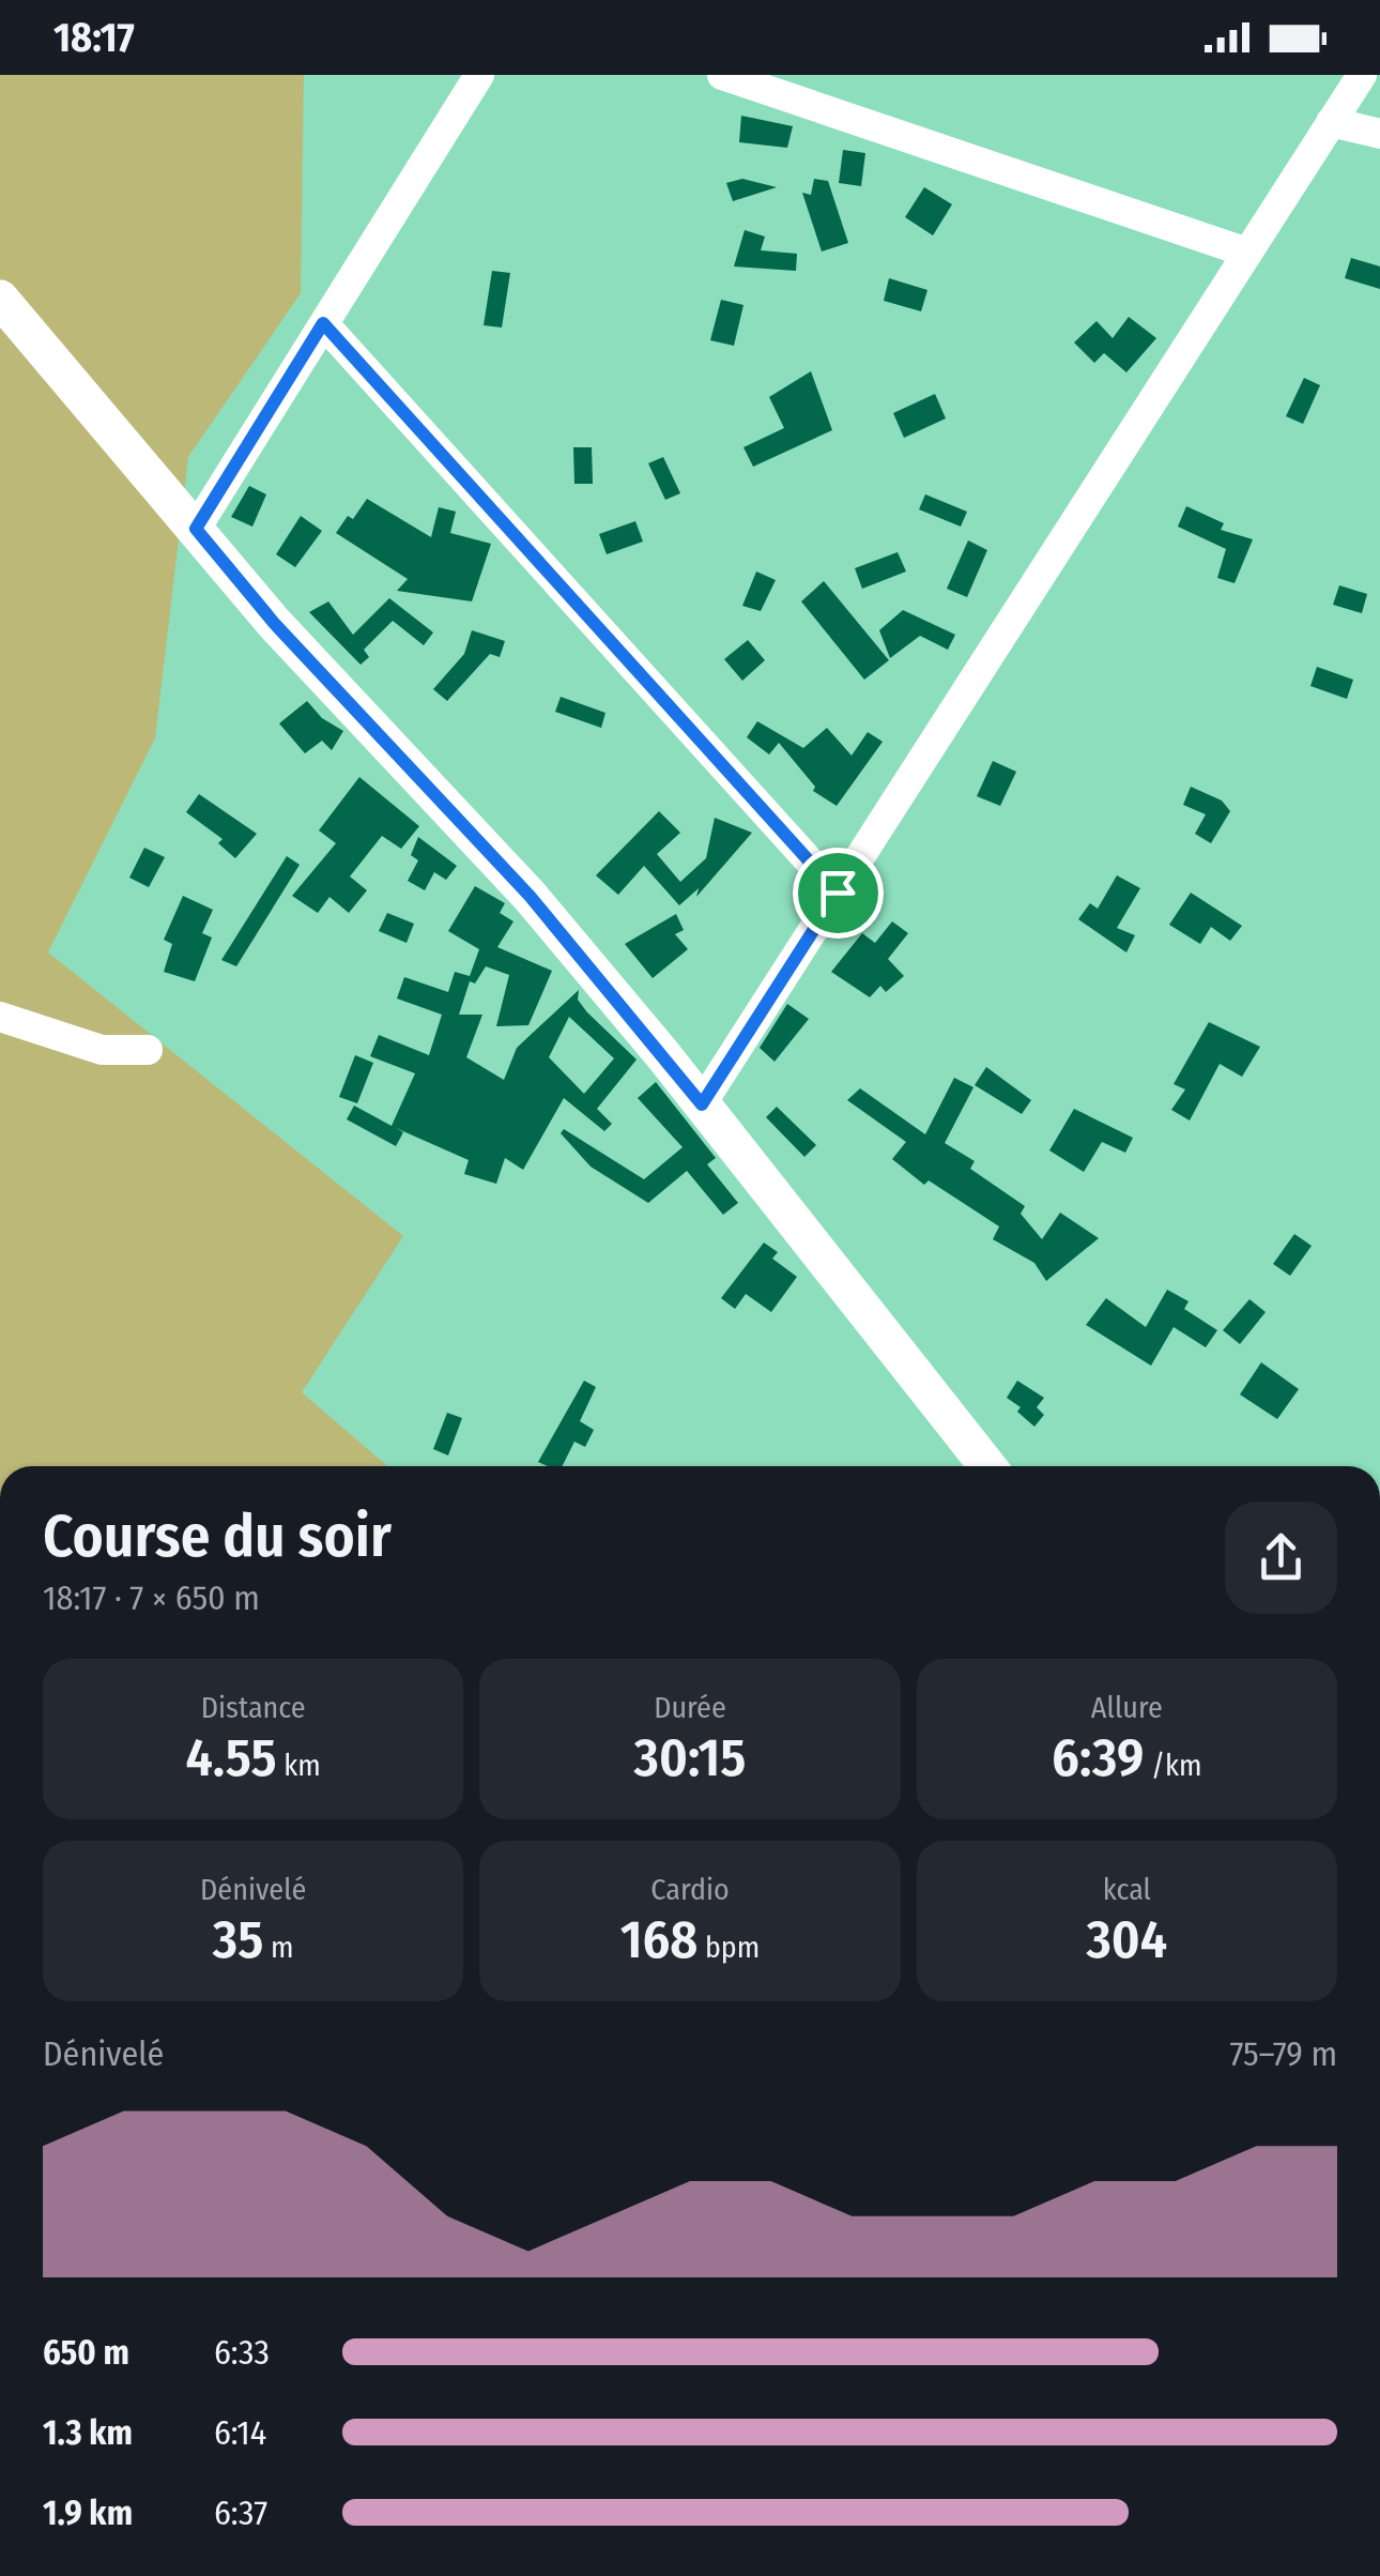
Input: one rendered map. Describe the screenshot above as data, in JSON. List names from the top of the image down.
{
  "page": {
    "status": "18:17",
    "heading": ["Course du soir", "18:17 · 7 × 650 m"],
    "stats": [
      ["Distance", "4.55 km"],
      ["Durée", "30:15"],
      ["Allure", "6:39 /km"],
      ["Dénivelé", "35 m"],
      ["Cardio", "168 bpm"],
      ["kcal", "304"]
    ],
    "chart": ["Dénivelé", "75–79 m"],
    "list": [
      {
        "name": "650 m",
        "note": "6:33"
      },
      {
        "name": "1.3 km",
        "note": "6:14"
      },
      {
        "name": "1.9 km",
        "note": "6:37"
      }
    ]
  }
}
